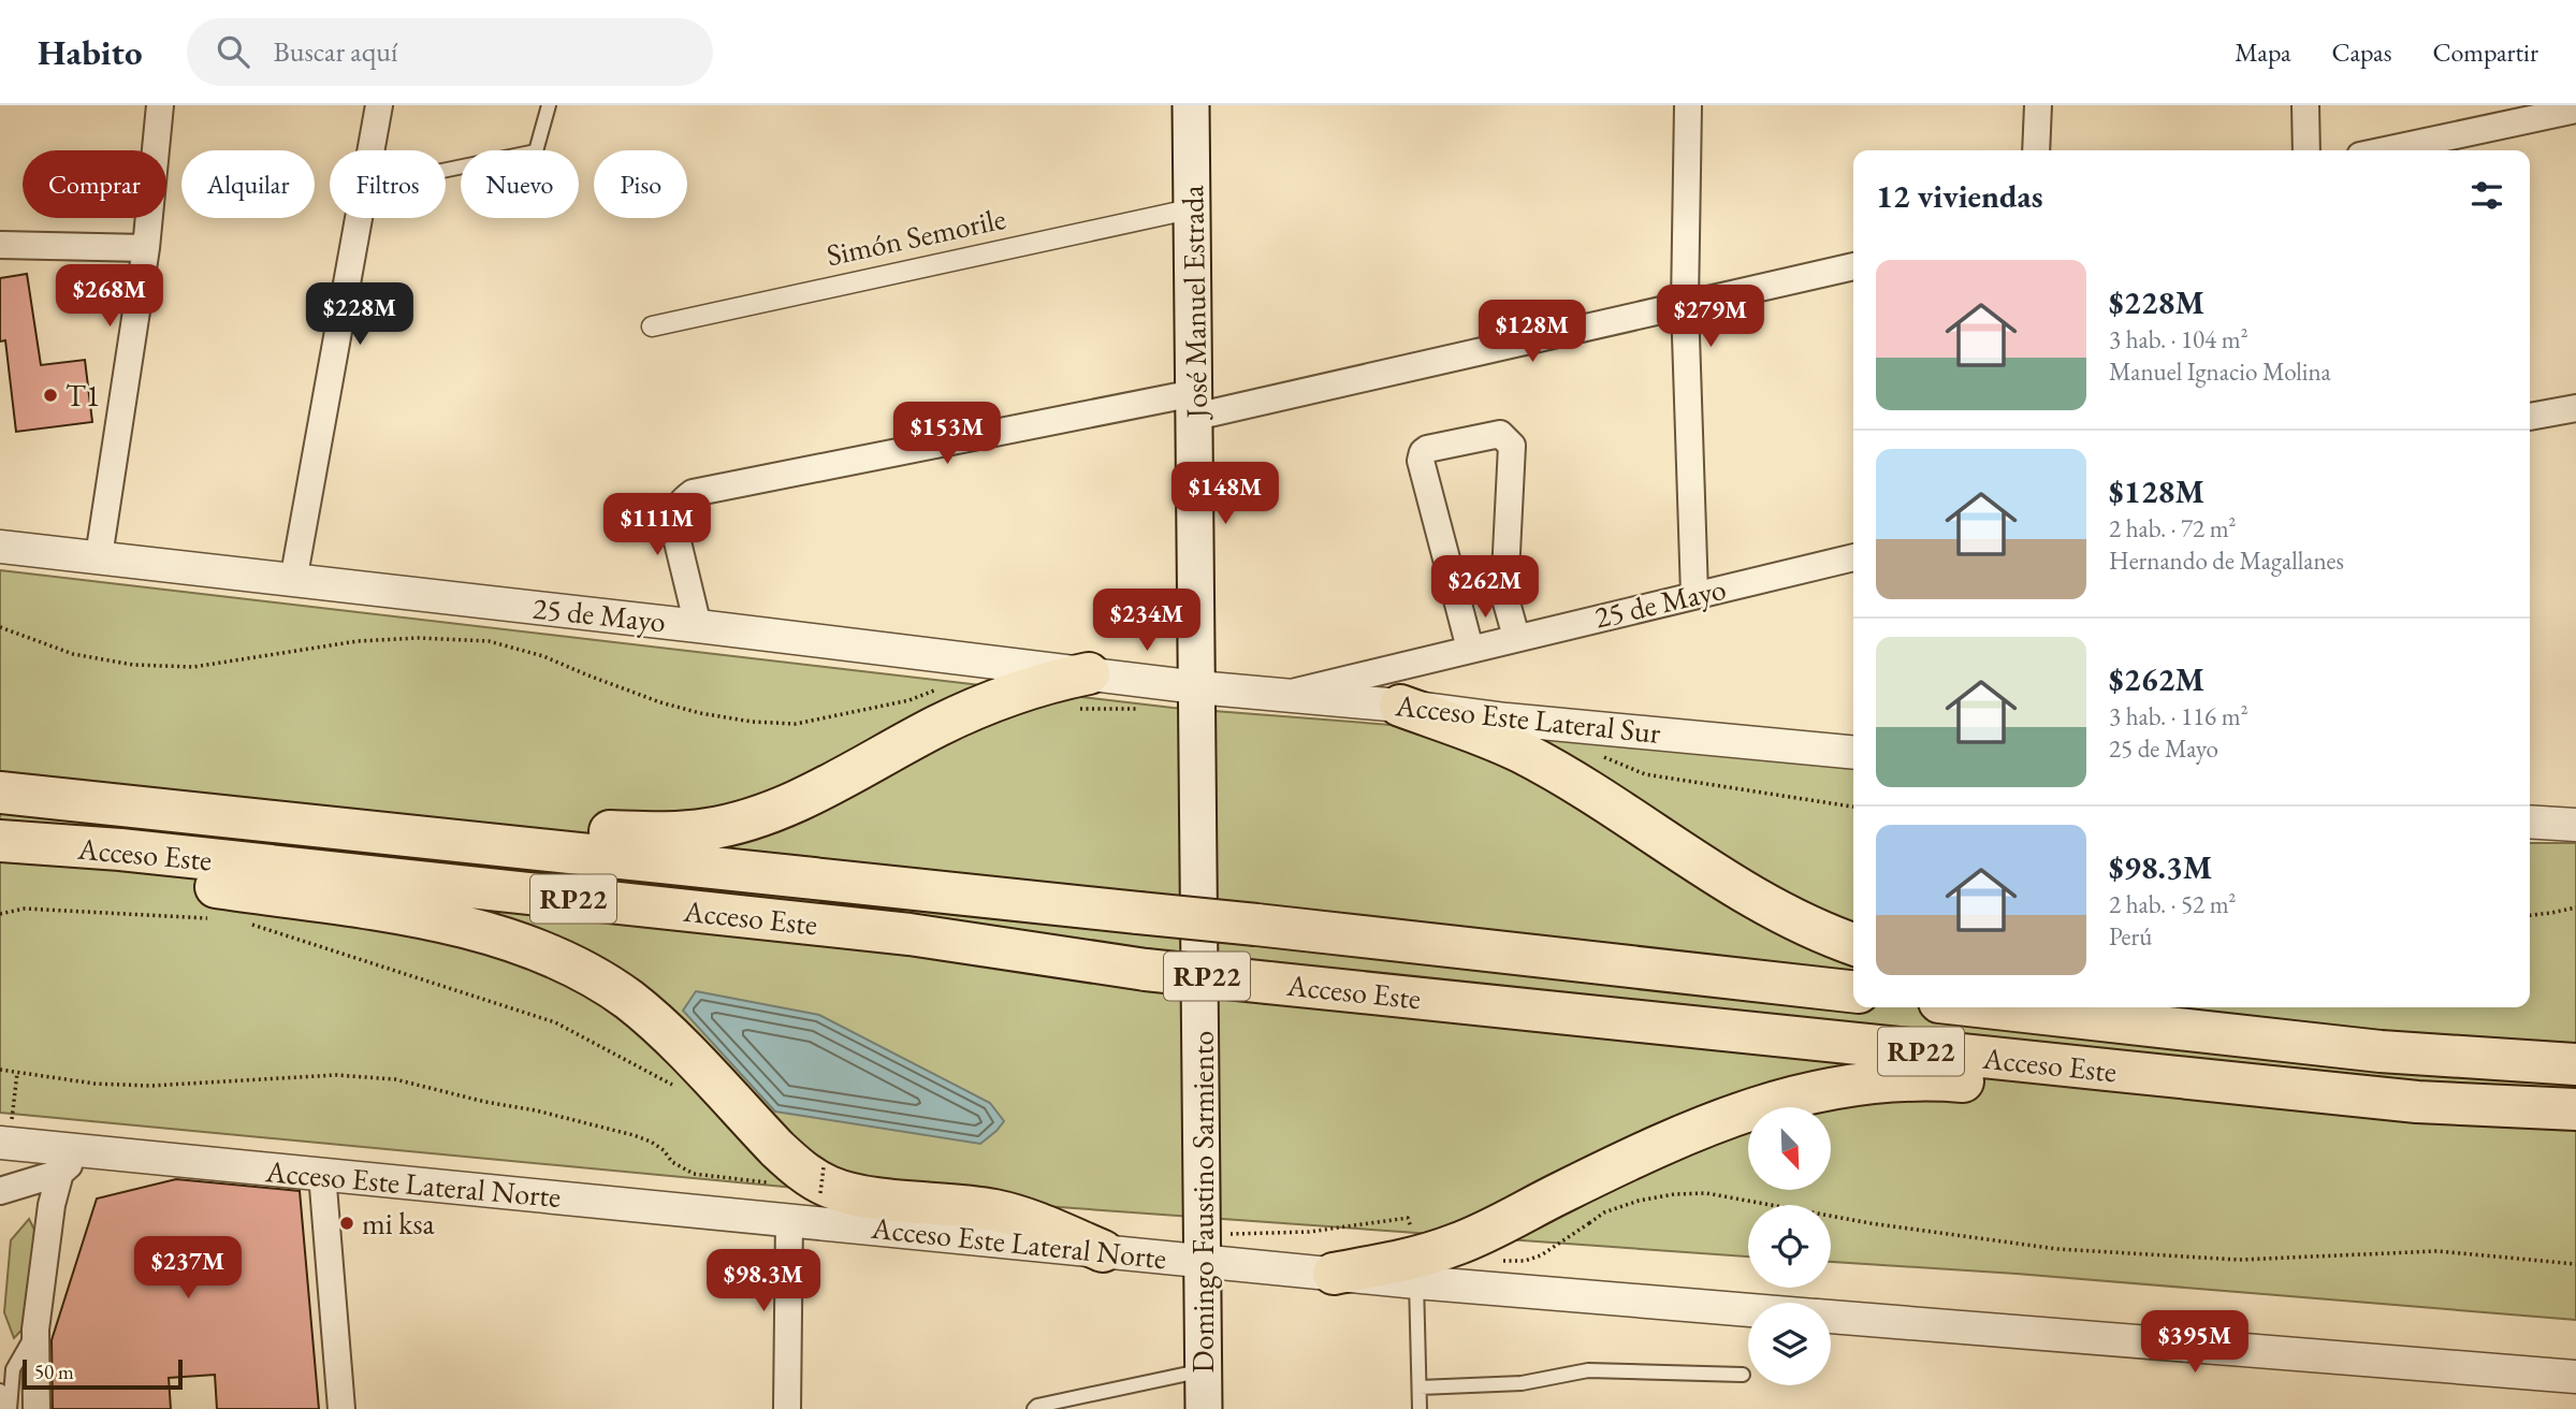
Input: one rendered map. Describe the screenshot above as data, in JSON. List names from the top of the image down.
{
  "streets": {
    "highway": ["Acceso Este", "RP22"],
    "main road": ["José Manuel Estrada", "Domingo Faustino Sarmiento"],
    "street": [
      "Simón Semorile",
      "25 de Mayo",
      "Acceso Este Lateral Sur",
      "Acceso Este Lateral Norte"
    ]
  },
  "crossings": [
    ["Simón Semorile", "José Manuel Estrada"],
    ["José Manuel Estrada", "25 de Mayo"],
    ["José Manuel Estrada", "Acceso Este Lateral Sur"],
    ["José Manuel Estrada", "Domingo Faustino Sarmiento"],
    ["25 de Mayo", "Acceso Este Lateral Sur"],
    ["Acceso Este Lateral Norte", "Domingo Faustino Sarmiento"]
  ],
  "places": ["T1", "mi ksa"],
  "scale_bar": "50 m",
  "north": "bottom right",
  "page": {
    "header": "Habito",
    "search": "Buscar aquí",
    "nav": ["Mapa", "Capas", "Compartir"],
    "chip": [
      "Comprar",
      "Alquilar",
      "Filtros",
      "Nuevo",
      "Piso"
    ],
    "heading": "12 viviendas",
    "list": [
      {
        "name": "$228M",
        "note": "3 hab. · 104 m² · Manuel Ignacio Molina"
      },
      {
        "name": "$128M",
        "note": "2 hab. · 72 m² · Hernando de Magallanes"
      },
      {
        "name": "$262M",
        "note": "3 hab. · 116 m² · 25 de Mayo"
      },
      {
        "name": "$98.3M",
        "note": "2 hab. · 52 m² · Perú"
      }
    ],
    "price": [
      "$268M",
      "$228M",
      "$279M",
      "$128M",
      "$153M",
      "$148M",
      "$111M",
      "$262M",
      "$234M",
      "$237M",
      "$98.3M",
      "$395M"
    ],
    "scale": "50 m"
  }
}
